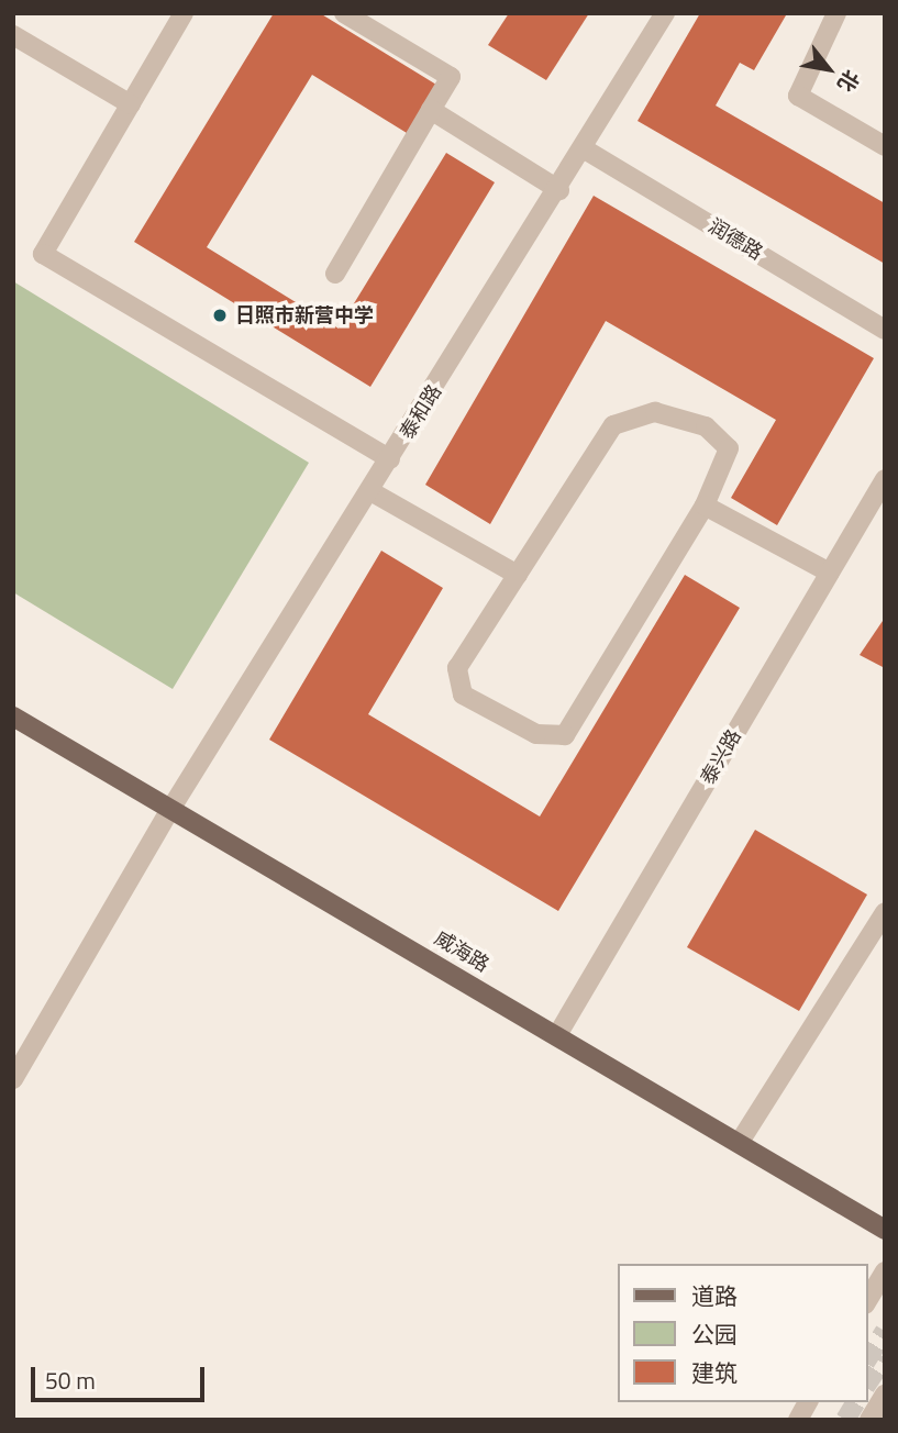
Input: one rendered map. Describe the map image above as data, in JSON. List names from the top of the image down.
{
  "streets": {
    "main road": ["威海路"],
    "street": ["润德路", "泰和路", "泰兴路"]
  },
  "crossings": [
    ["润德路", "泰和路"],
    ["泰和路", "威海路"],
    ["泰兴路", "威海路"]
  ],
  "places": ["日照市新营中学"],
  "legend": ["道路", "公园", "建筑"],
  "scale_bar": "50 m",
  "north": "bottom right"
}
